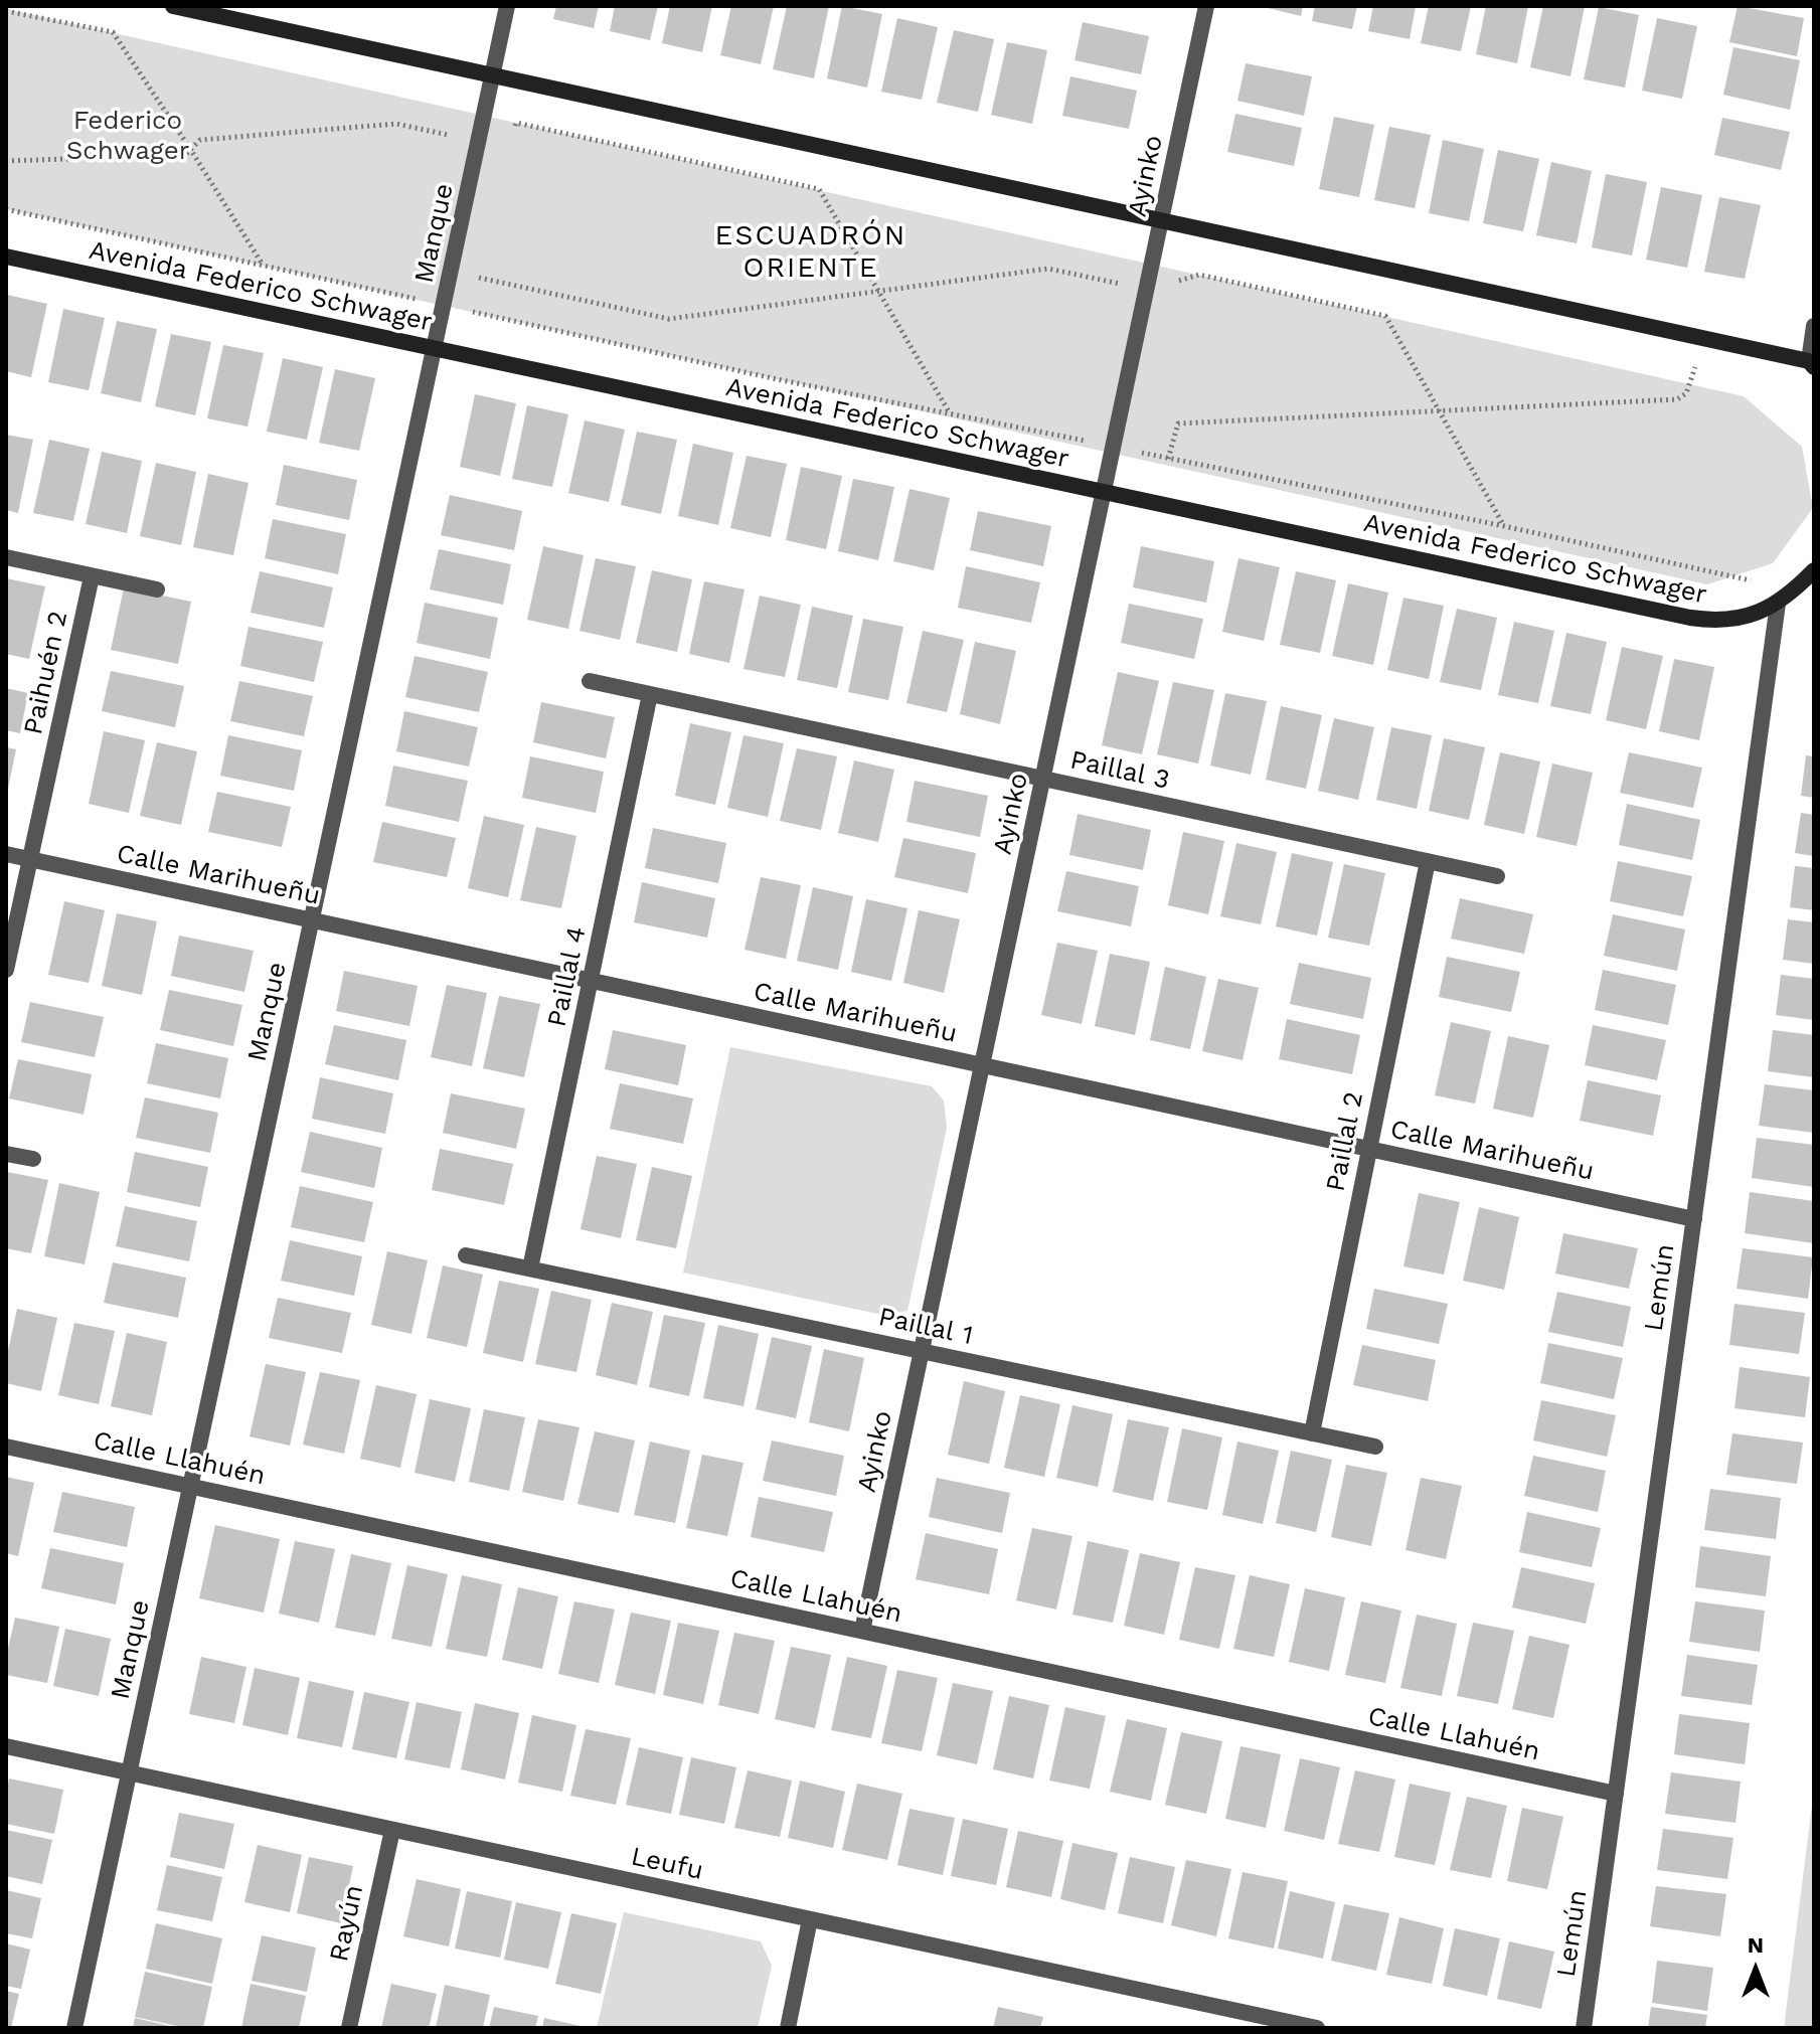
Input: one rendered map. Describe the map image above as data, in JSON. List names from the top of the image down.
{
  "streets": {
    "street": [
      "Ayinko",
      "Manque",
      "Avenida Federico Schwager",
      "Paihuén 2",
      "Paillal 3",
      "Calle Marihueñu",
      "Paillal 4",
      "Paillal 2",
      "Lemún",
      "Paillal 1",
      "Calle Llahuén",
      "Leufu",
      "Rayún"
    ]
  },
  "crossings": [
    ["Ayinko", "Avenida Federico Schwager"],
    ["Ayinko", "Paillal 3"],
    ["Ayinko", "Calle Marihueñu"],
    ["Ayinko", "Paillal 1"],
    ["Ayinko", "Calle Llahuén"],
    ["Manque", "Avenida Federico Schwager"],
    ["Manque", "Calle Marihueñu"],
    ["Manque", "Calle Llahuén"],
    ["Manque", "Leufu"],
    ["Avenida Federico Schwager", "Lemún"],
    ["Paihuén 2", "Calle Marihueñu"],
    ["Paillal 3", "Paillal 4"],
    ["Paillal 3", "Paillal 2"],
    ["Calle Marihueñu", "Paillal 4"],
    ["Calle Marihueñu", "Paillal 2"],
    ["Calle Marihueñu", "Lemún"],
    ["Paillal 4", "Paillal 1"],
    ["Paillal 2", "Paillal 1"],
    ["Lemún", "Calle Llahuén"],
    ["Leufu", "Rayún"]
  ],
  "districts": ["ESCUADRÓN ORIENTE"],
  "parks": ["Federico Schwager"],
  "north": "top"
}
